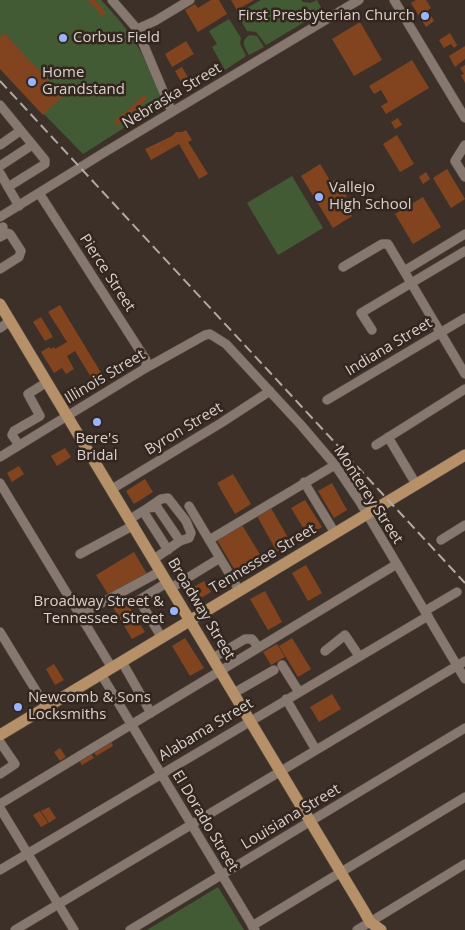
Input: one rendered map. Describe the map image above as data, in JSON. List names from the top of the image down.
{
  "streets": {
    "main road": ["Tennessee Street", "Broadway Street"],
    "street": [
      "Nebraska Street",
      "Pierce Street",
      "Indiana Street",
      "Illinois Street",
      "Byron Street",
      "Monterey Street",
      "Alabama Street",
      "Louisiana Street",
      "El Dorado Street"
    ]
  },
  "crossings": [
    ["Nebraska Street", "Pierce Street"],
    ["Pierce Street", "Illinois Street"],
    ["Illinois Street", "Monterey Street"],
    ["Illinois Street", "Broadway Street"],
    ["Byron Street", "Monterey Street"],
    ["Byron Street", "Broadway Street"],
    ["Monterey Street", "Tennessee Street"],
    ["Monterey Street", "Alabama Street"],
    ["Tennessee Street", "Broadway Street"],
    ["Tennessee Street", "El Dorado Street"],
    ["Broadway Street", "Alabama Street"],
    ["Broadway Street", "Louisiana Street"],
    ["Alabama Street", "El Dorado Street"],
    ["Louisiana Street", "El Dorado Street"]
  ],
  "places": [
    "First Presbyterian Church",
    "Corbus Field",
    "Home Grandstand",
    "Vallejo High School",
    "Bere's Bridal",
    "Broadway Street & Tennessee Street",
    "Newcomb & Sons Locksmiths"
  ]
}
